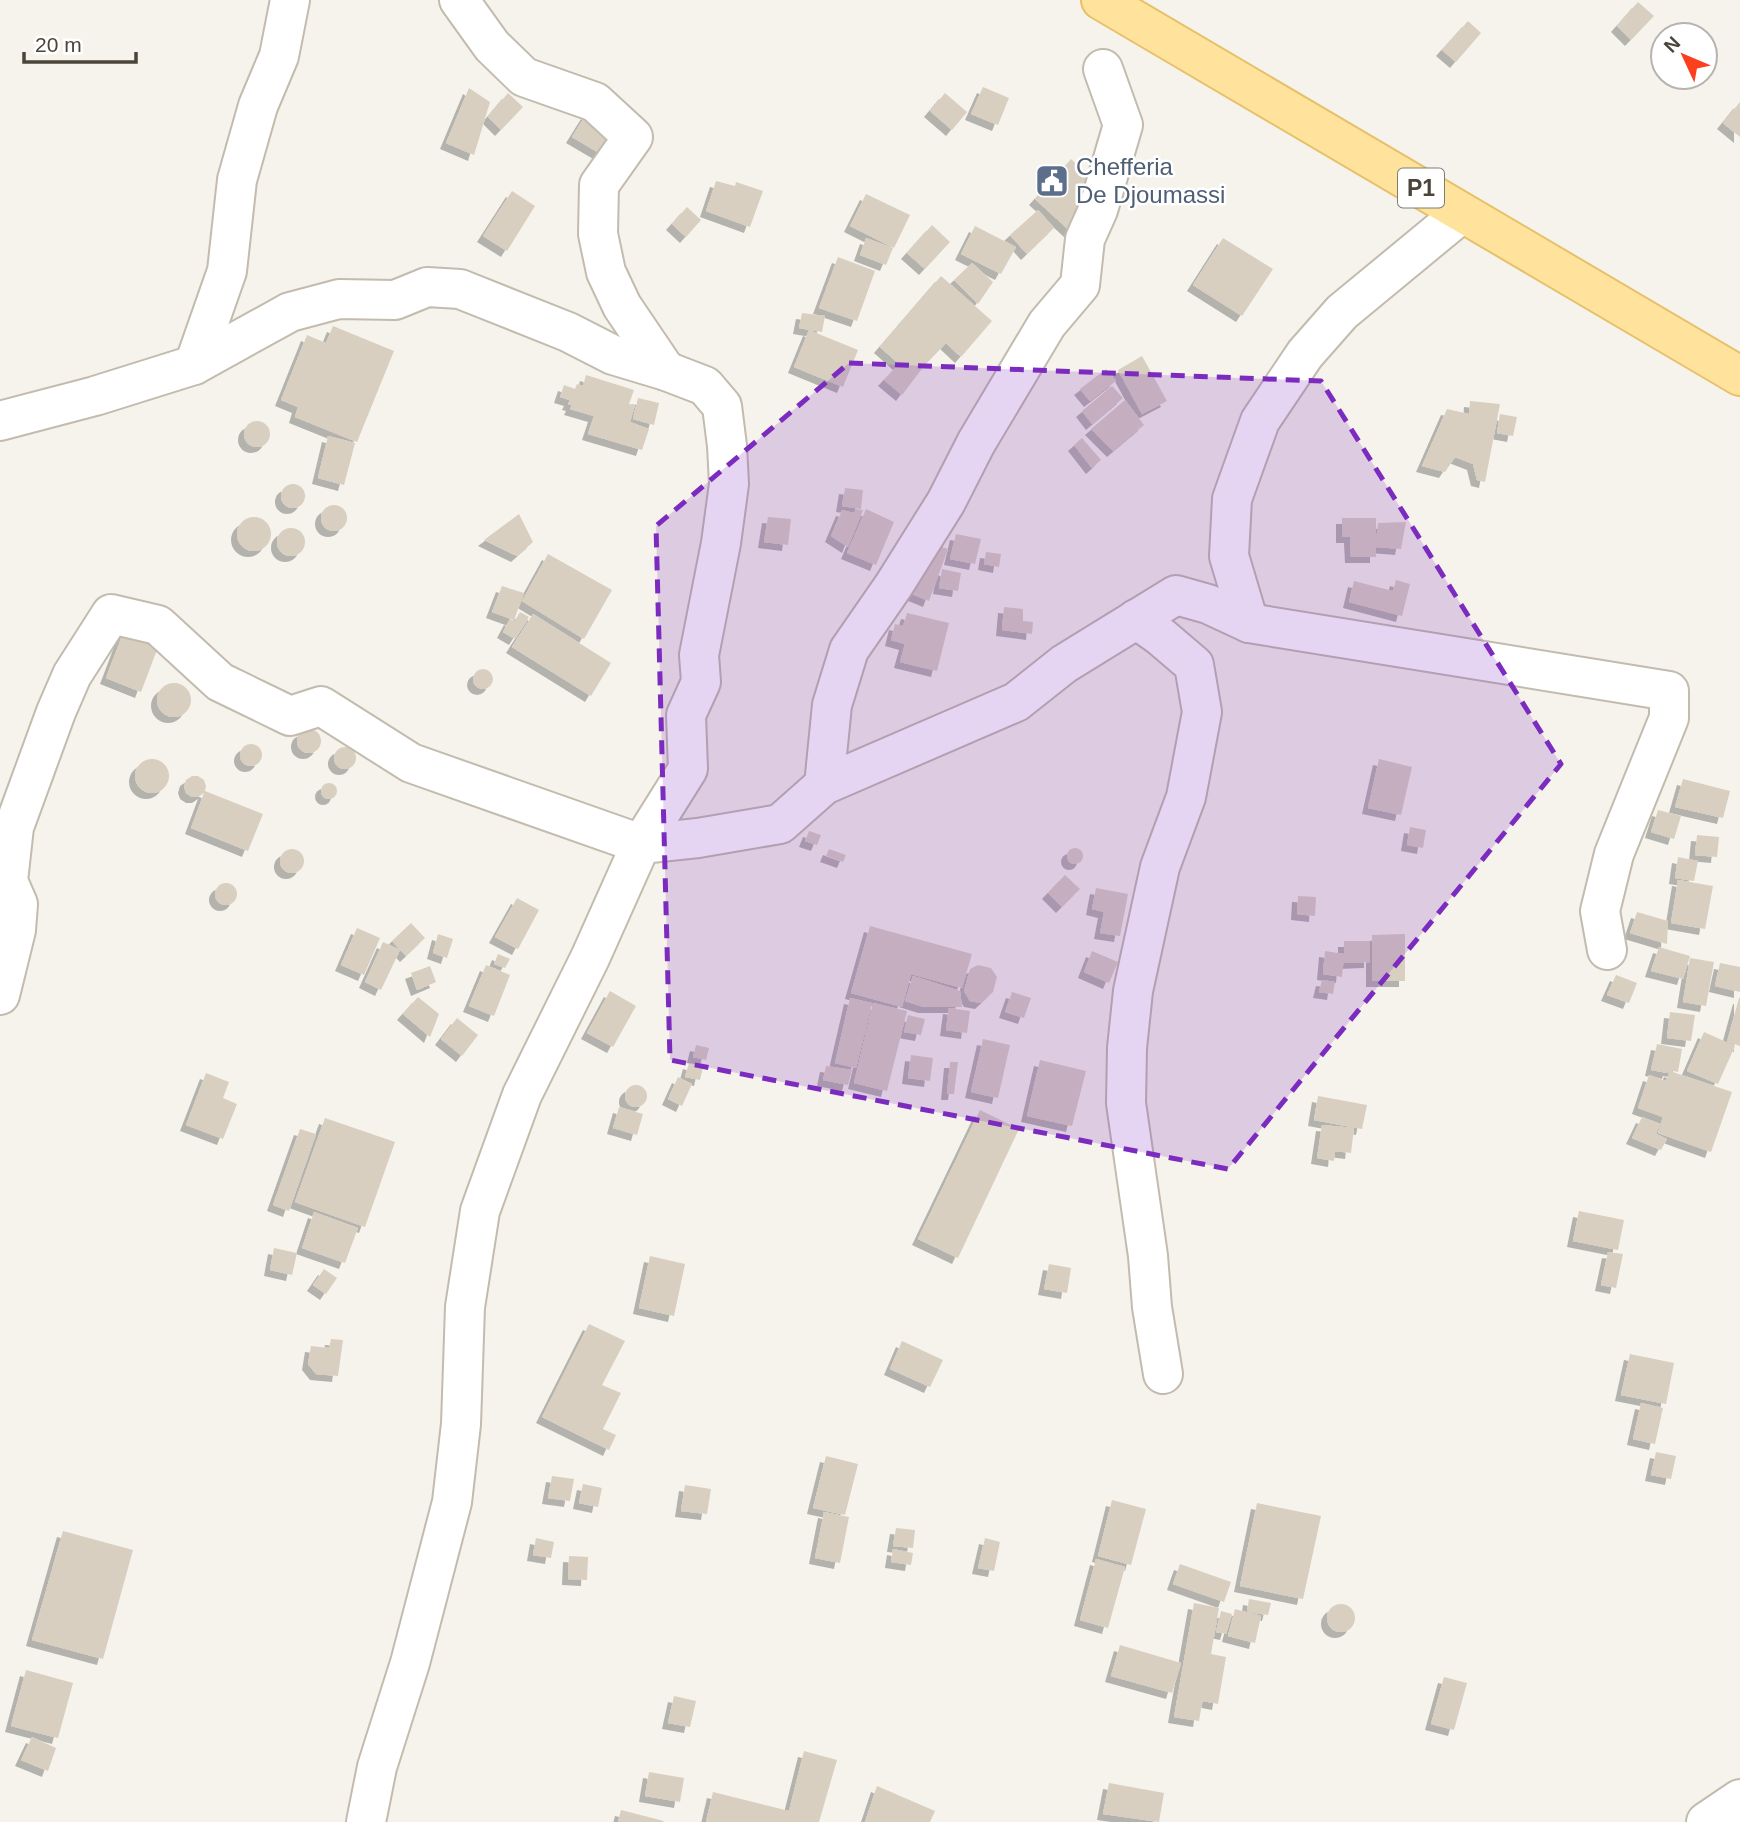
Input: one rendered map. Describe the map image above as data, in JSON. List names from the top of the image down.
{
  "streets": {
    "main road": ["P1"]
  },
  "places": {
    "public building": ["Chefferia De Djoumassi"]
  },
  "scale_bar": "20 m",
  "north": "top left"
}
